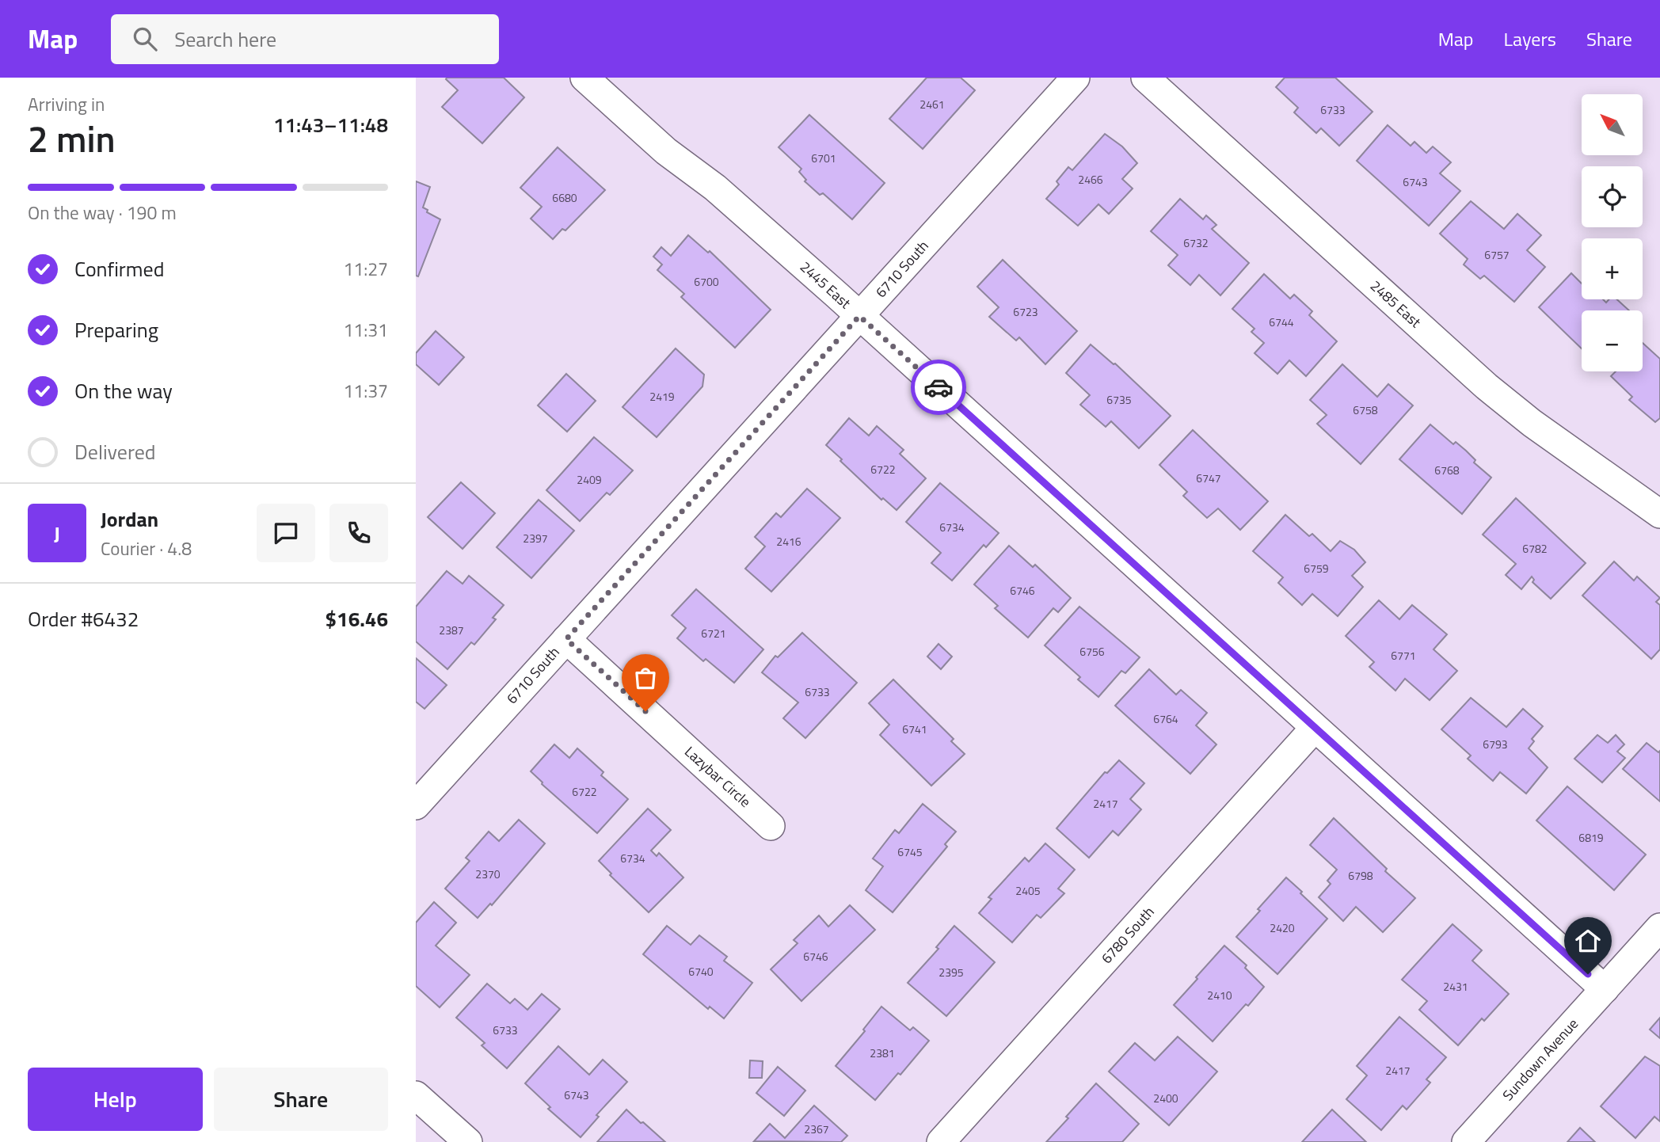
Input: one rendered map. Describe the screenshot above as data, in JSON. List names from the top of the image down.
{
  "streets": {
    "street": [
      "6710 South",
      "2445 East",
      "2485 East",
      "Lazybar Circle",
      "6780 South",
      "Sundown Avenue"
    ]
  },
  "crossings": [
    ["6710 South", "2445 East"],
    ["6710 South", "Lazybar Circle"],
    ["2445 East", "6780 South"],
    ["2445 East", "Sundown Avenue"]
  ],
  "house_numbers": [
    "2461",
    "6733",
    "6701",
    "2466",
    "6743",
    "6680",
    "6732",
    "6757",
    "6700",
    "6723",
    "6744",
    "2419",
    "6735",
    "6758",
    "6722",
    "6768",
    "6747",
    "2409",
    "6734",
    "2397",
    "2416",
    "6782",
    "6759",
    "6746",
    "2387",
    "6721",
    "6756",
    "6771",
    "6733",
    "6764",
    "6741",
    "6793",
    "6722",
    "2417",
    "6819",
    "6745",
    "6734",
    "2370",
    "6798",
    "2405",
    "2420",
    "6746",
    "6740",
    "2395",
    "2431",
    "2410",
    "6733",
    "2381",
    "2417",
    "6743",
    "2400",
    "2367"
  ],
  "north": "top left",
  "page": {
    "header": "Map",
    "search": "Search here",
    "nav": ["Map", "Layers", "Share"],
    "heading": ["2 min", "Arriving in", "11:43–11:48"],
    "panel": [
      "Jordan",
      "Courier · 4.8",
      "Order #6432",
      "$16.46"
    ],
    "map_buttons": ["+", "−"],
    "bar": "On the way · 190 m",
    "list": [
      ["Confirmed", "11:27"],
      ["Preparing", "11:31"],
      ["On the way", "11:37"],
      "Delivered"
    ],
    "round": "J",
    "buttons": ["Help", "Share"]
  }
}
